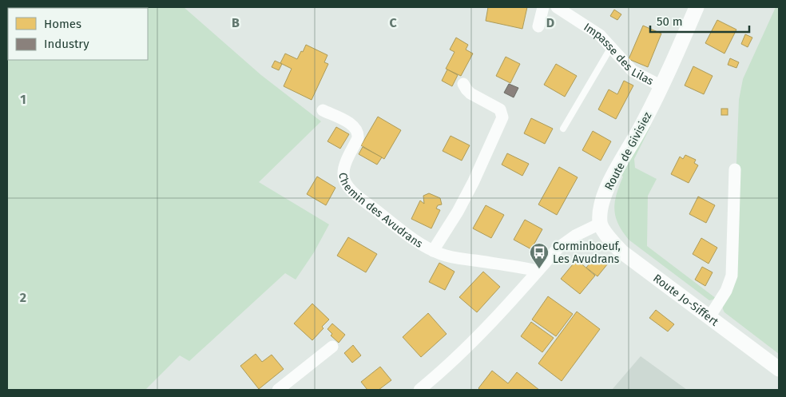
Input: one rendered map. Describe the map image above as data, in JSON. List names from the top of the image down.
{
  "streets": {
    "street": [
      "Impasse des Lilas",
      "Route de Givisiez",
      "Chemin des Avudrans",
      "Route Jo-Siffert"
    ]
  },
  "crossings": [
    ["Impasse des Lilas", "Route de Givisiez"],
    ["Route de Givisiez", "Route Jo-Siffert"]
  ],
  "places": {
    "bus stop": ["Corminboeuf, Les Avudrans"]
  },
  "legend": ["Homes", "Industry"],
  "scale_bar": "50 m",
  "grid": {
    "columns": ["B", "C", "D"],
    "rows": ["1", "2"]
  }
}
